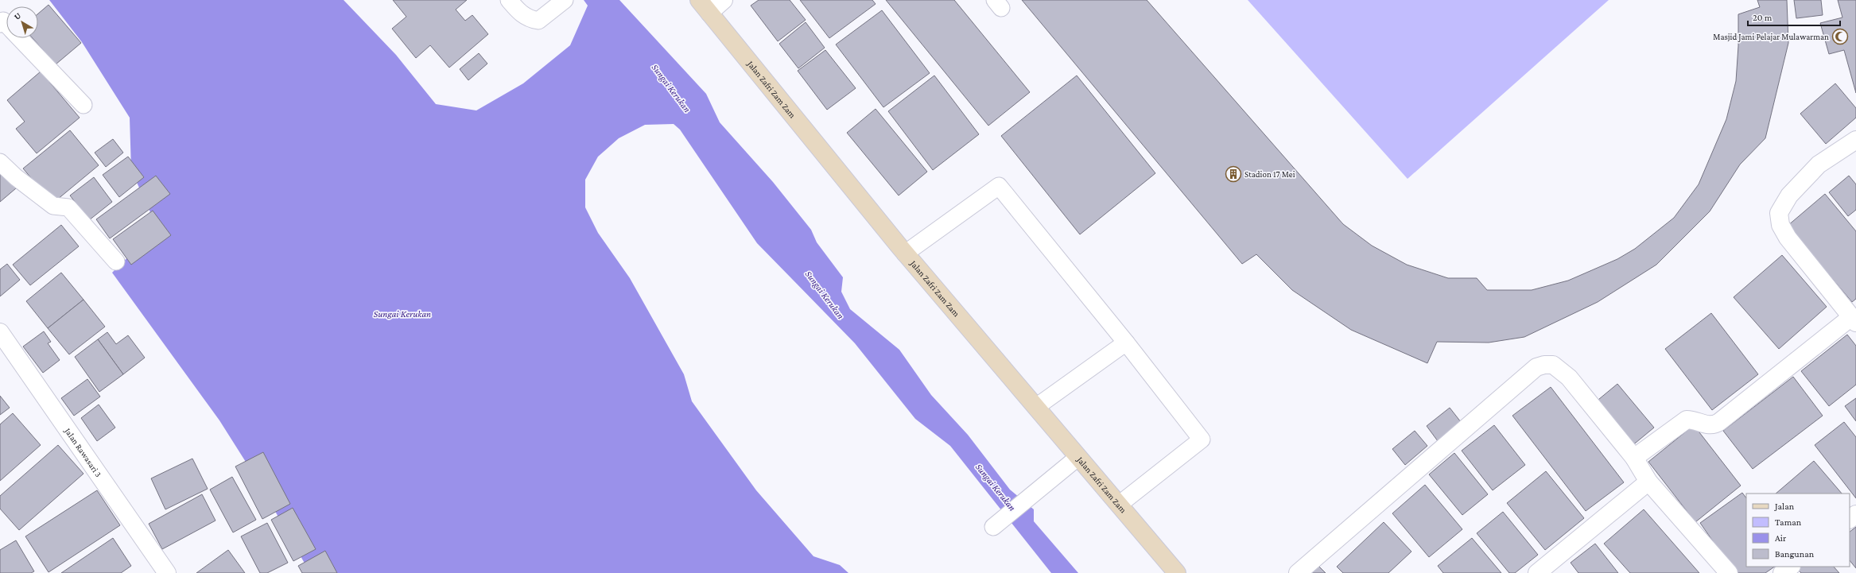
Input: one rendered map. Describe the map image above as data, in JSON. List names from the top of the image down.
{
  "streets": {
    "main road": ["Jalan Zafri Zam Zam"],
    "street": ["Jalan Rawasari 3"]
  },
  "water": ["Sungai Kerukan"],
  "places": {
    "mosque": ["Masjid Jami Pelajar Mulawarman"],
    "building": ["Stadion 17 Mei"]
  },
  "legend": [
    "Jalan",
    "Taman",
    "Air",
    "Bangunan"
  ],
  "scale_bar": "20 m",
  "north": "top left"
}
